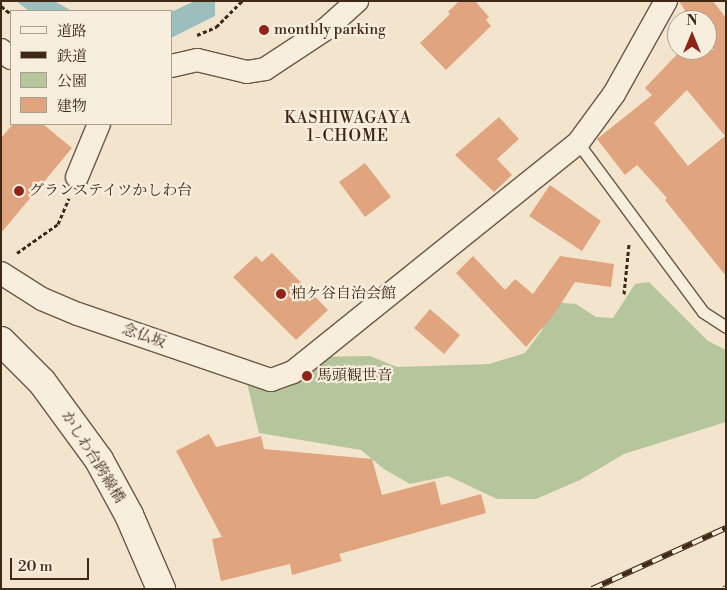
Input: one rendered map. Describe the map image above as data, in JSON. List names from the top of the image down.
{
  "streets": {
    "street": ["念仏坂", "かしわ台跨線橋"]
  },
  "districts": ["KASHIWAGAYA 1-CHOME"],
  "places": [
    "monthly parking",
    "グランステイツかしわ台",
    "柏ケ谷自治会館",
    "馬頭観世音"
  ],
  "legend": [
    "道路",
    "鉄道",
    "公園",
    "建物"
  ],
  "scale_bar": "20 m",
  "north": "top"
}
